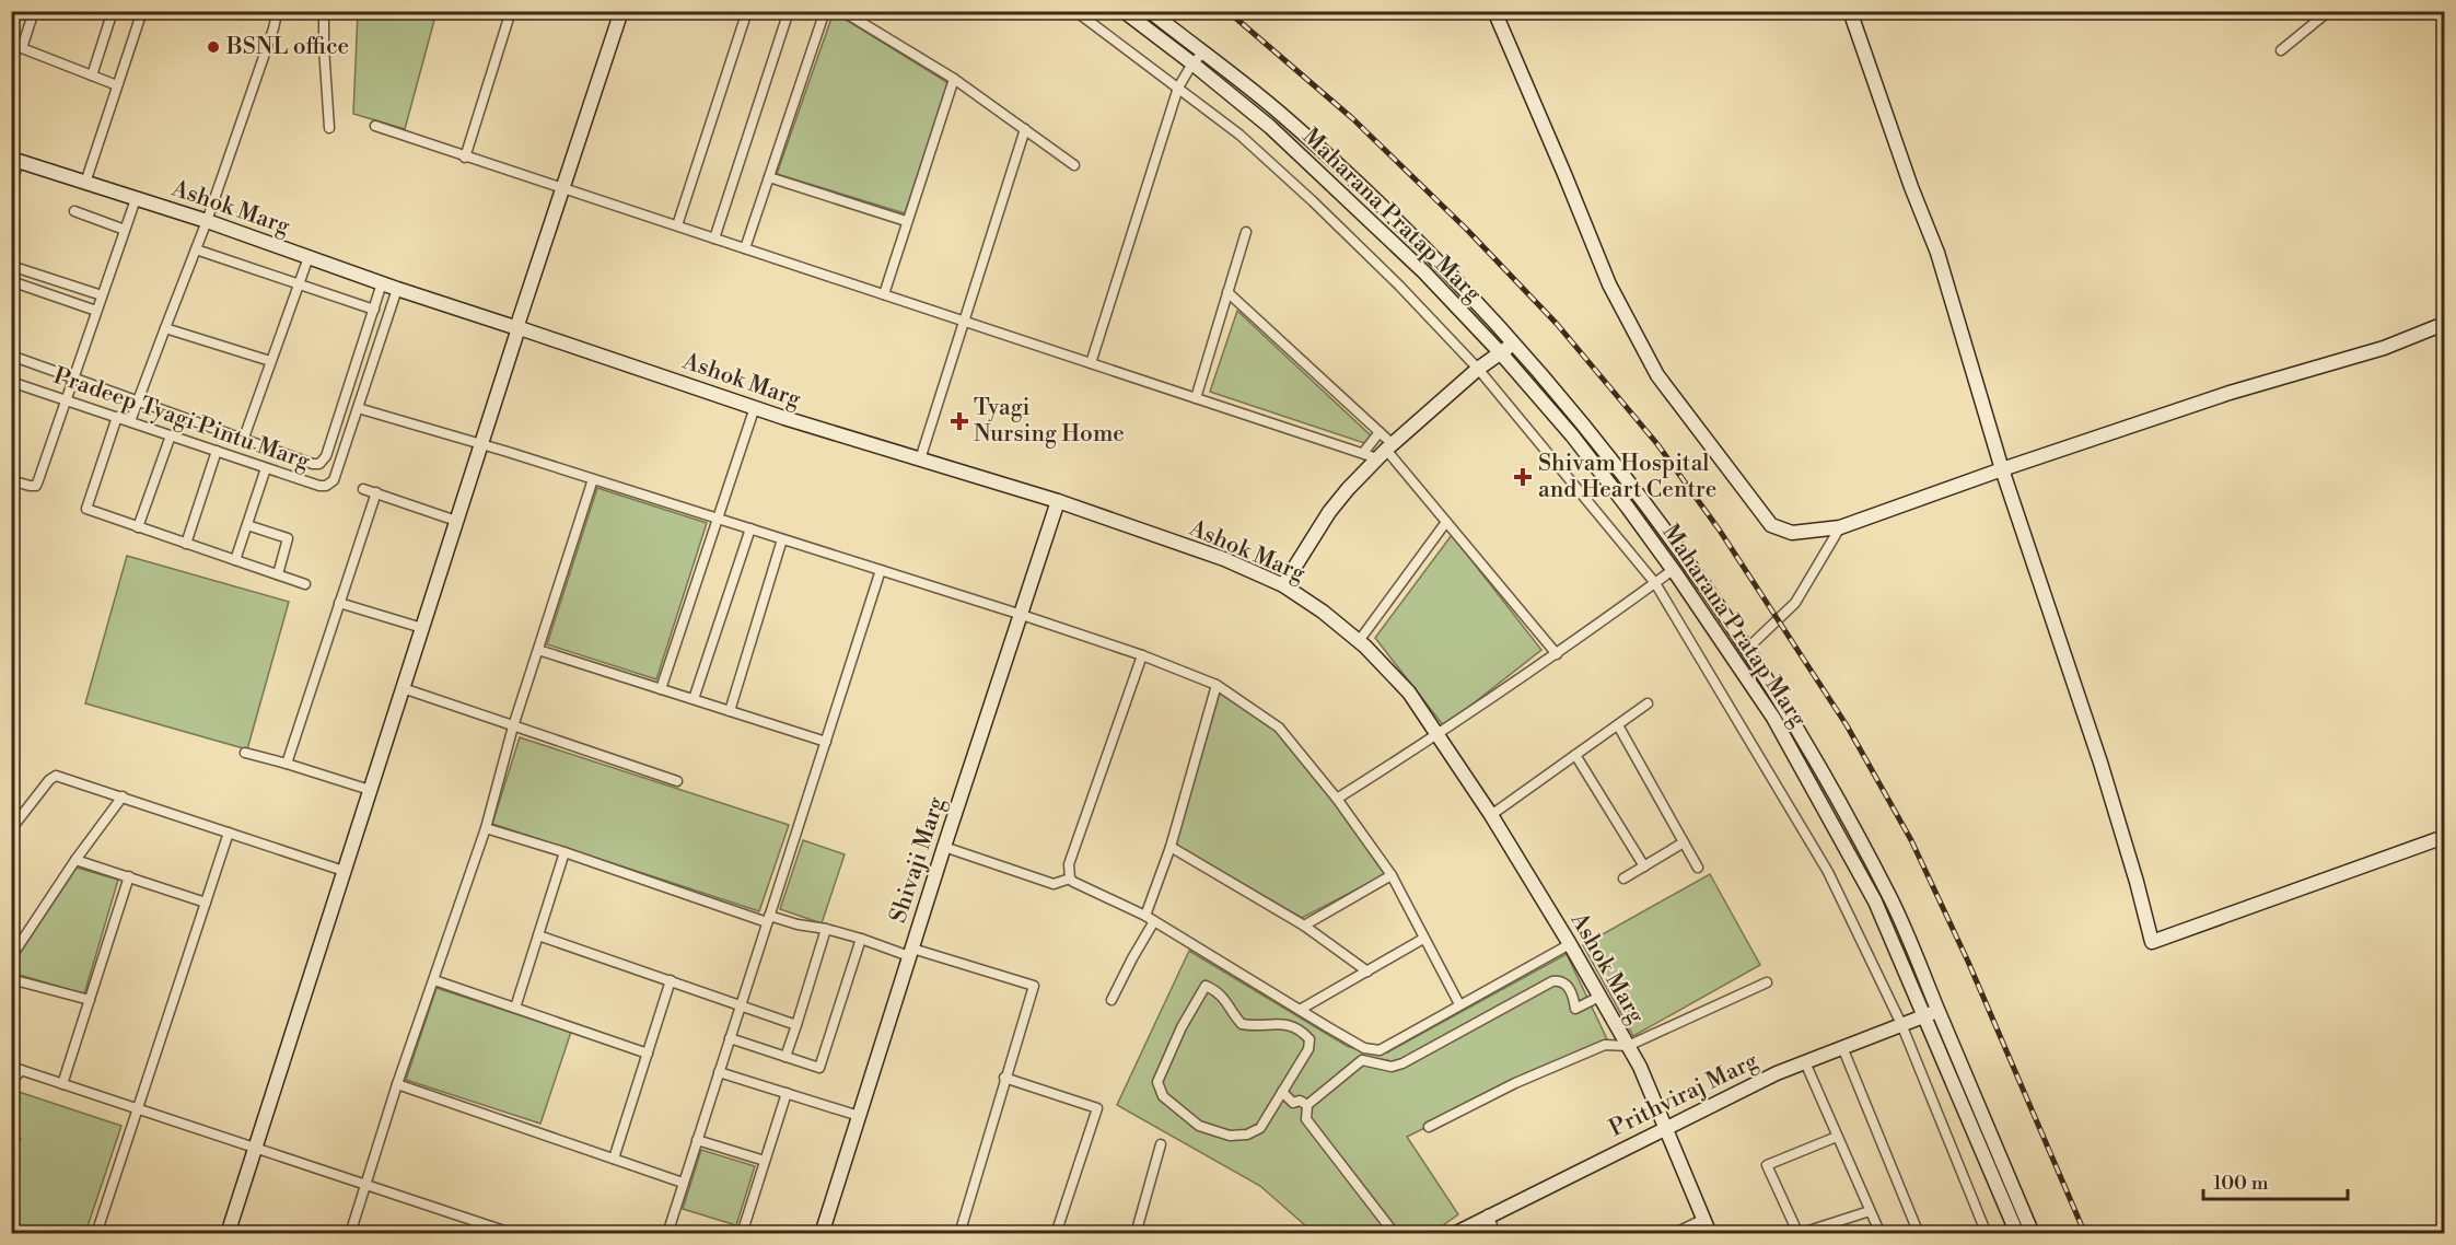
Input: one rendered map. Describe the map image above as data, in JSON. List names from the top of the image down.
{
  "streets": {
    "street": [
      "Ashok Marg",
      "Maharana Pratap Marg",
      "Pradeep Tyagi Pintu Marg",
      "Shivaji Marg",
      "Prithviraj Marg"
    ]
  },
  "crossings": [
    ["Ashok Marg", "Pradeep Tyagi Pintu Marg"],
    ["Ashok Marg", "Shivaji Marg"],
    ["Ashok Marg", "Prithviraj Marg"],
    ["Maharana Pratap Marg", "Prithviraj Marg"]
  ],
  "places": {
    "other": ["BSNL office"],
    "health": ["Tyagi Nursing Home", "Shivam Hospital and Heart Centre"]
  },
  "scale_bar": "100 m"
}
